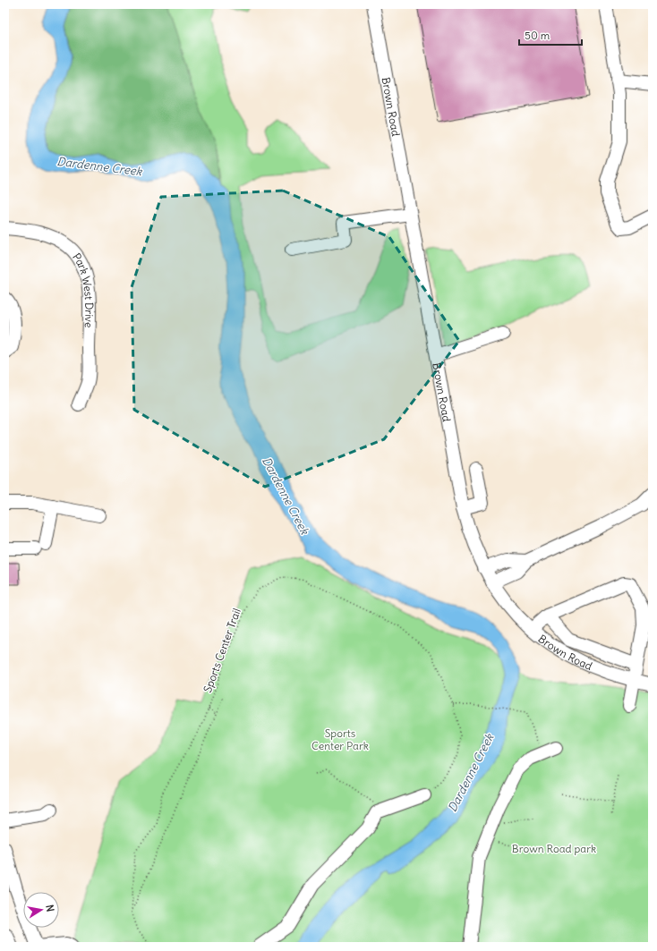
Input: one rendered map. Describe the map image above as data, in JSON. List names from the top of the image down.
{
  "streets": {
    "street": ["Brown Road", "Park West Drive"],
    "path": ["Sports Center Trail"]
  },
  "water": ["Dardenne Creek"],
  "parks": ["Sports Center Park", "Brown Road park"],
  "scale_bar": "50 m",
  "north": "right"
}
